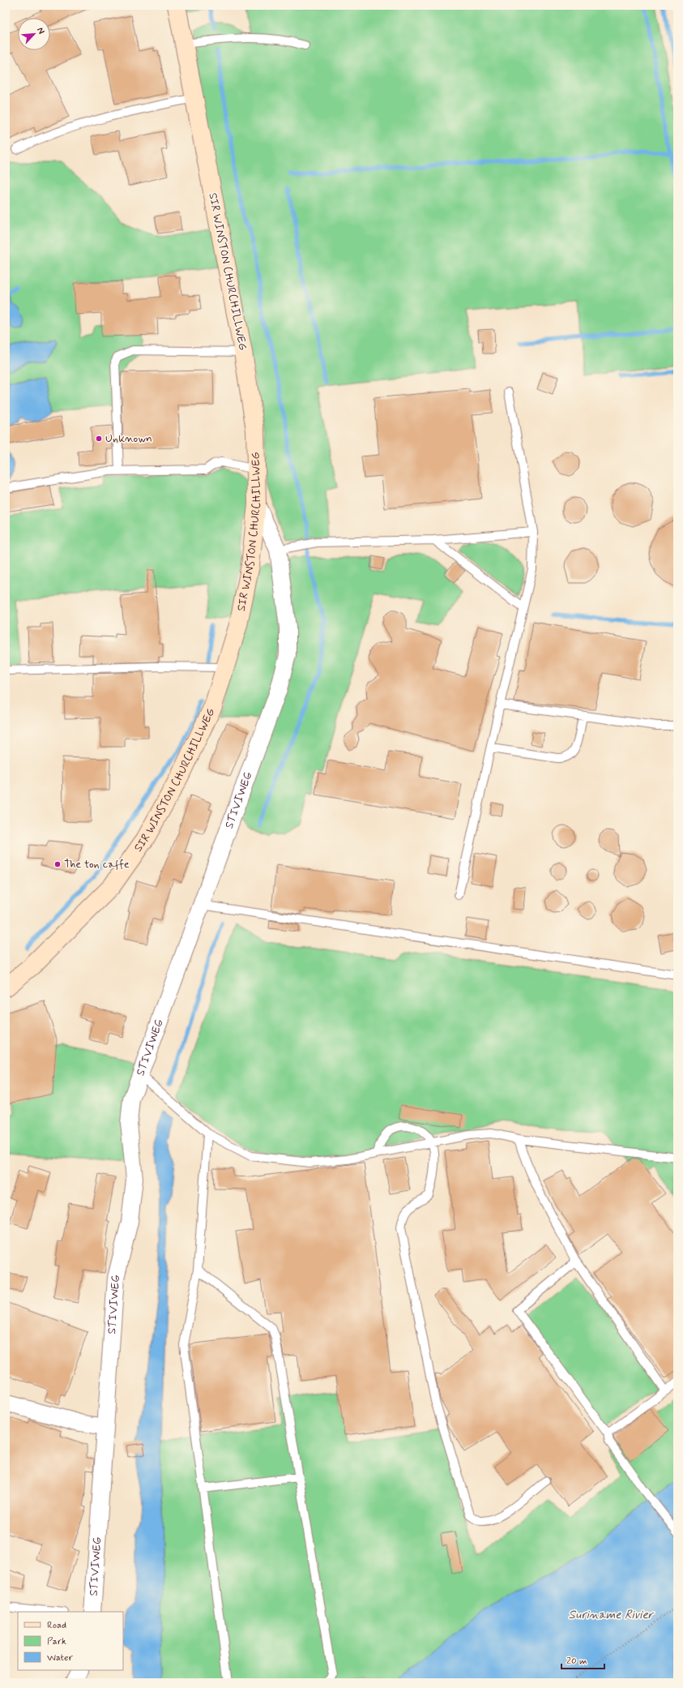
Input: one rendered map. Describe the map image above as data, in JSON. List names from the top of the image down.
{
  "streets": {
    "street": ["SIR WINSTON CHURCHILLWEG", "STIVIWEG"]
  },
  "crossings": [
    ["SIR WINSTON CHURCHILLWEG", "STIVIWEG"]
  ],
  "water": ["Suriname Rivier"],
  "places": ["Unknown", "The ton caffe"],
  "legend": ["Road", "Park", "Water"],
  "scale_bar": "20 m",
  "north": "top right"
}
